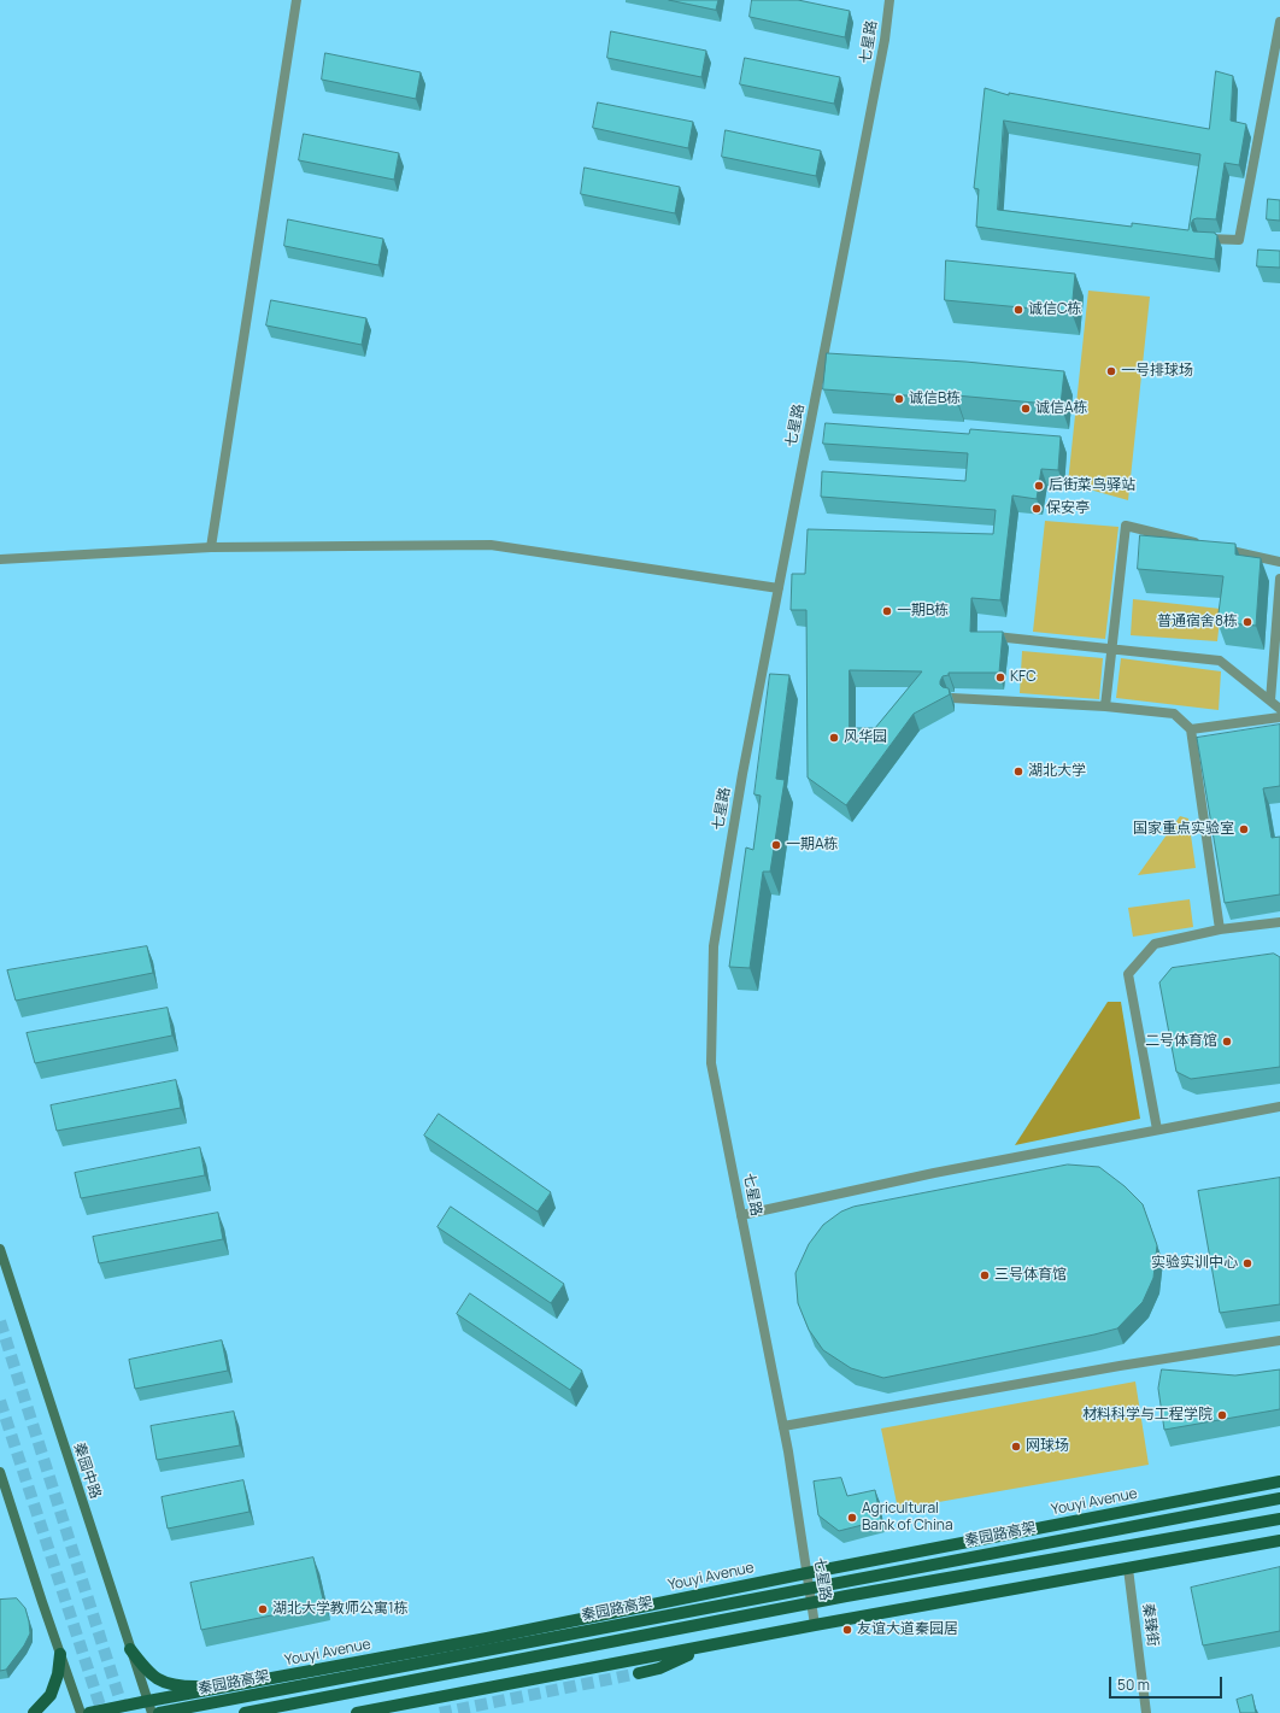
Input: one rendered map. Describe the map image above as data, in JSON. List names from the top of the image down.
{
  "streets": {
    "main road": ["秦园中路", "Youyi Avenue", "秦园路高架"],
    "street": ["七星路", "秦臻街"]
  },
  "crossings": [
    ["七星路", "Youyi Avenue"],
    ["秦园中路", "Youyi Avenue"]
  ],
  "places": [
    "诚信C栋",
    "一号排球场",
    "诚信B栋",
    "诚信A栋",
    "后街菜鸟驿站",
    "保安亭",
    "一期B栋",
    "普通宿舍8栋",
    "KFC",
    "风华园",
    "湖北大学",
    "国家重点实验室",
    "一期A栋",
    "二号体育馆",
    "实验实训中心",
    "三号体育馆",
    "材料科学与工程学院",
    "网球场",
    "Agricultural Bank of China",
    "湖北大学教师公寓1栋",
    "友谊大道秦园居"
  ],
  "scale_bar": "50 m"
}
